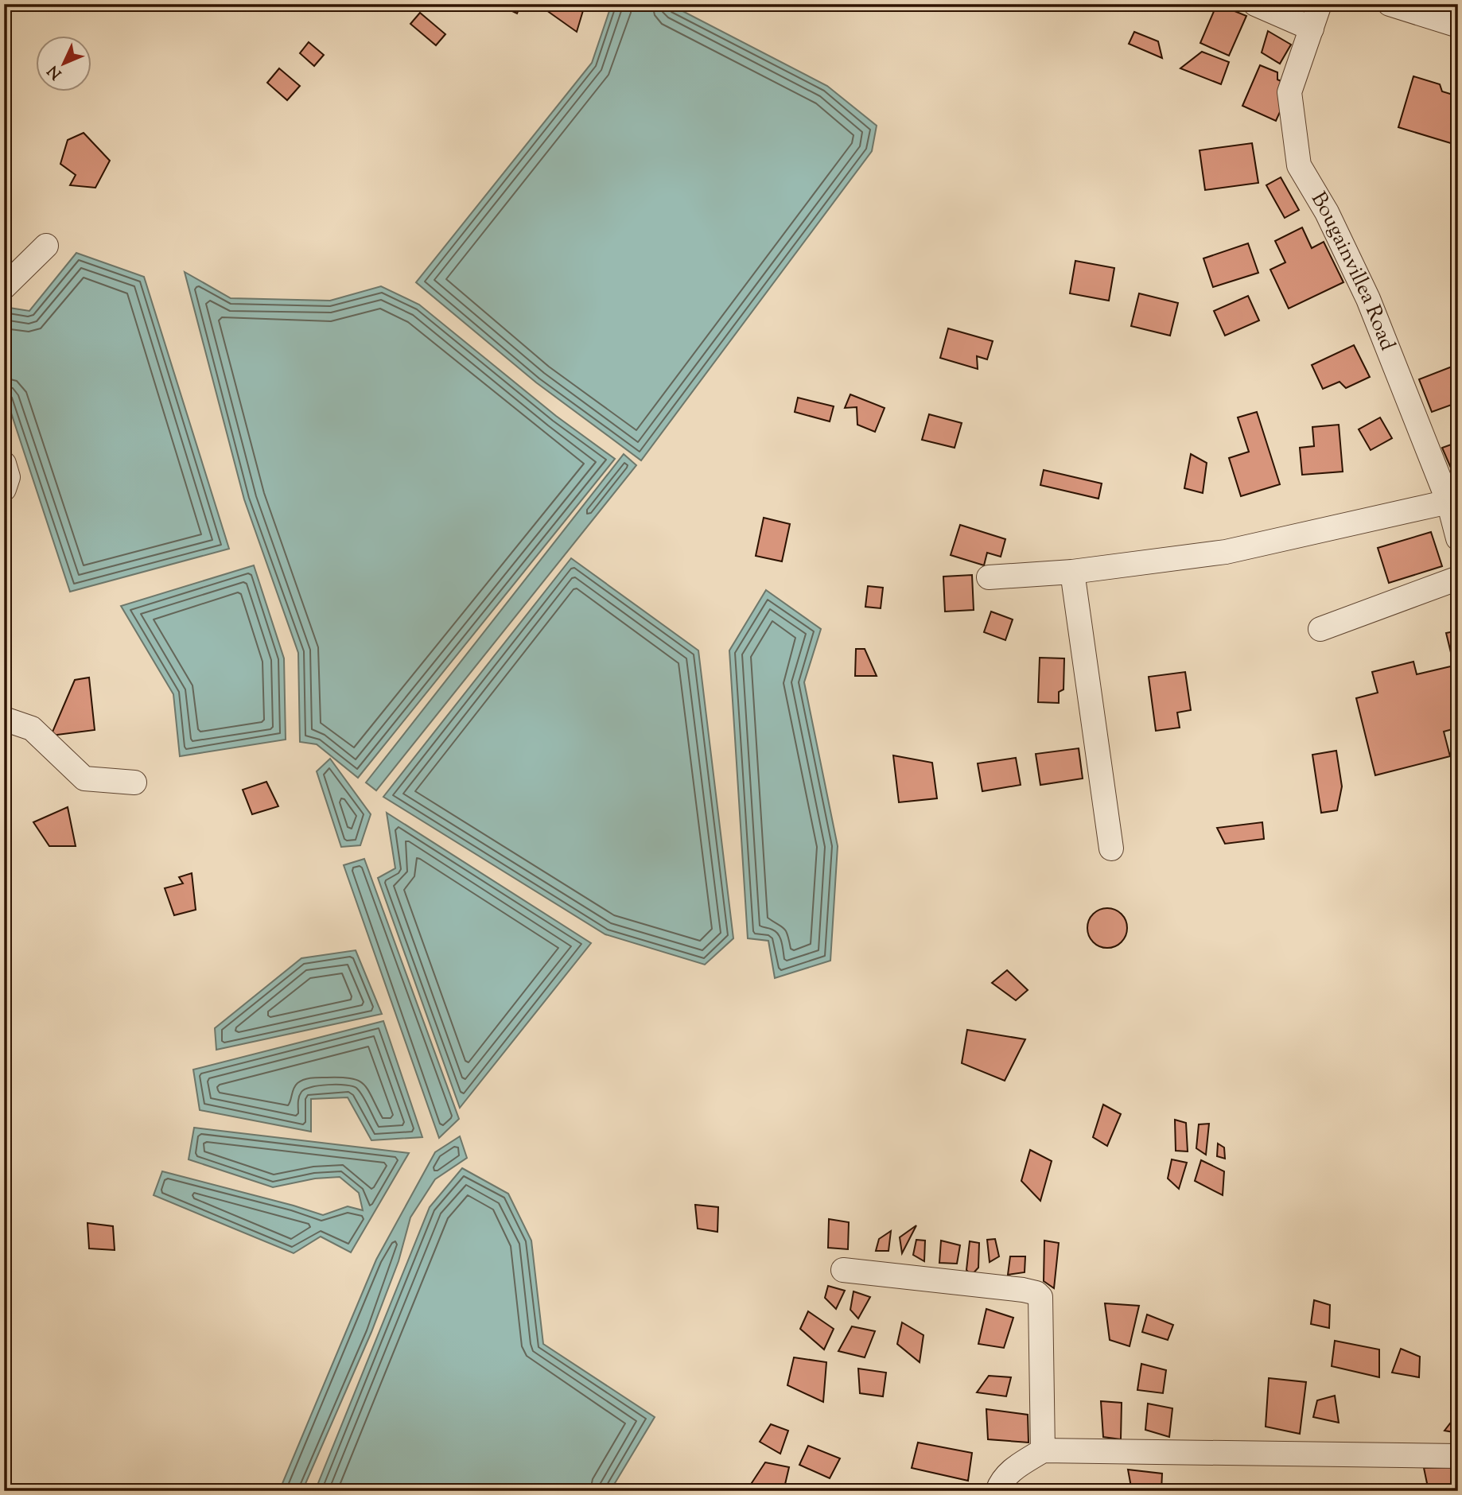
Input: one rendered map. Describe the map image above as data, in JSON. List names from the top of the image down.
{
  "streets": {
    "street": ["Bougainvillea Road"]
  },
  "north": "bottom left"
}
